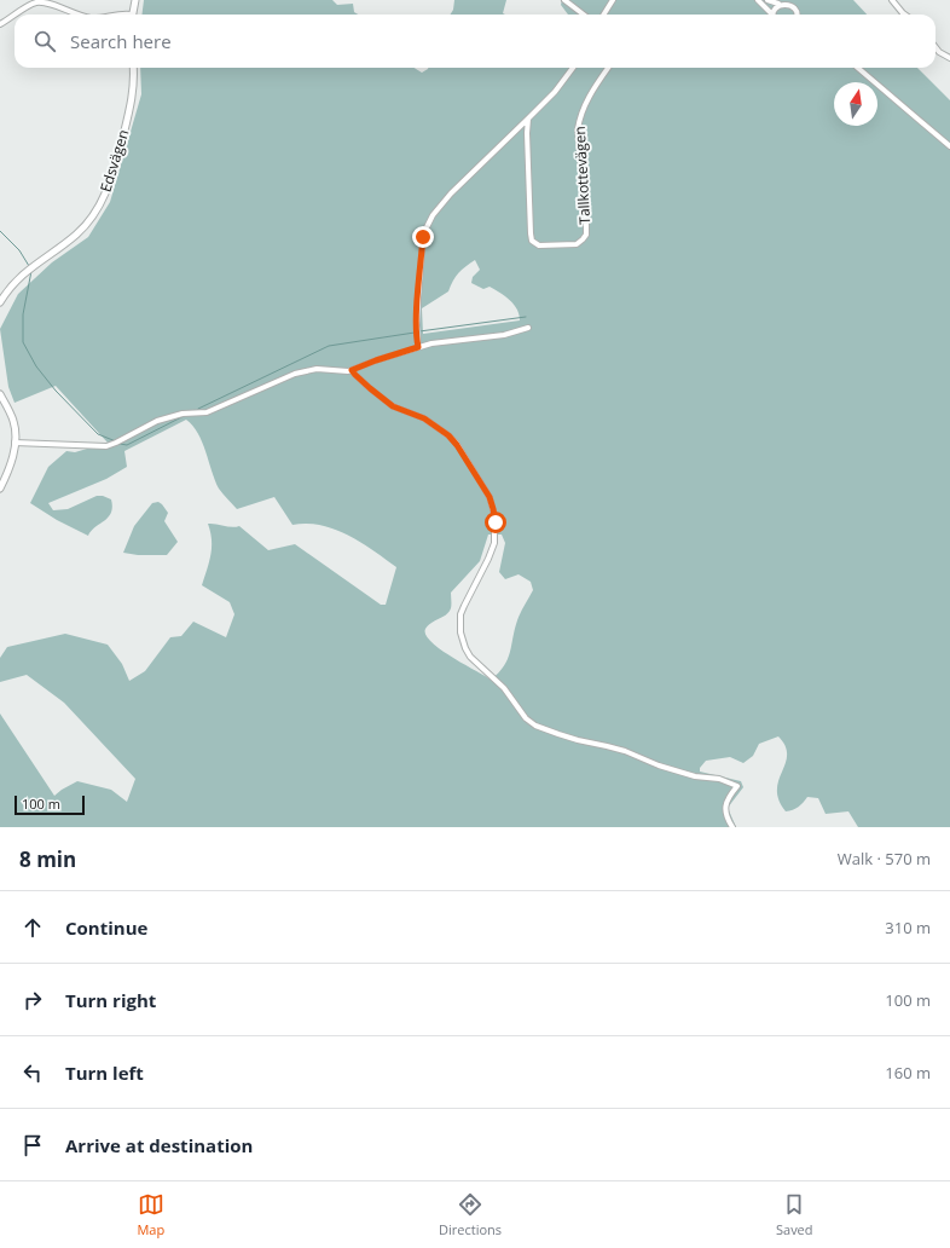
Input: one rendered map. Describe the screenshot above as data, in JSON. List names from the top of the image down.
{
  "streets": {
    "street": ["Edsvägen", "Tallkottevägen"]
  },
  "scale_bar": "100 m",
  "north": "top",
  "page": {
    "search": "Search here",
    "scale": "100 m",
    "heading": ["8 min", "Walk · 570 m"],
    "list": [
      ["Continue", "310 m"],
      ["Turn right", "100 m"],
      ["Turn left", "160 m"],
      "Arrive at destination"
    ],
    "nav": ["Map", "Directions", "Saved"]
  }
}
